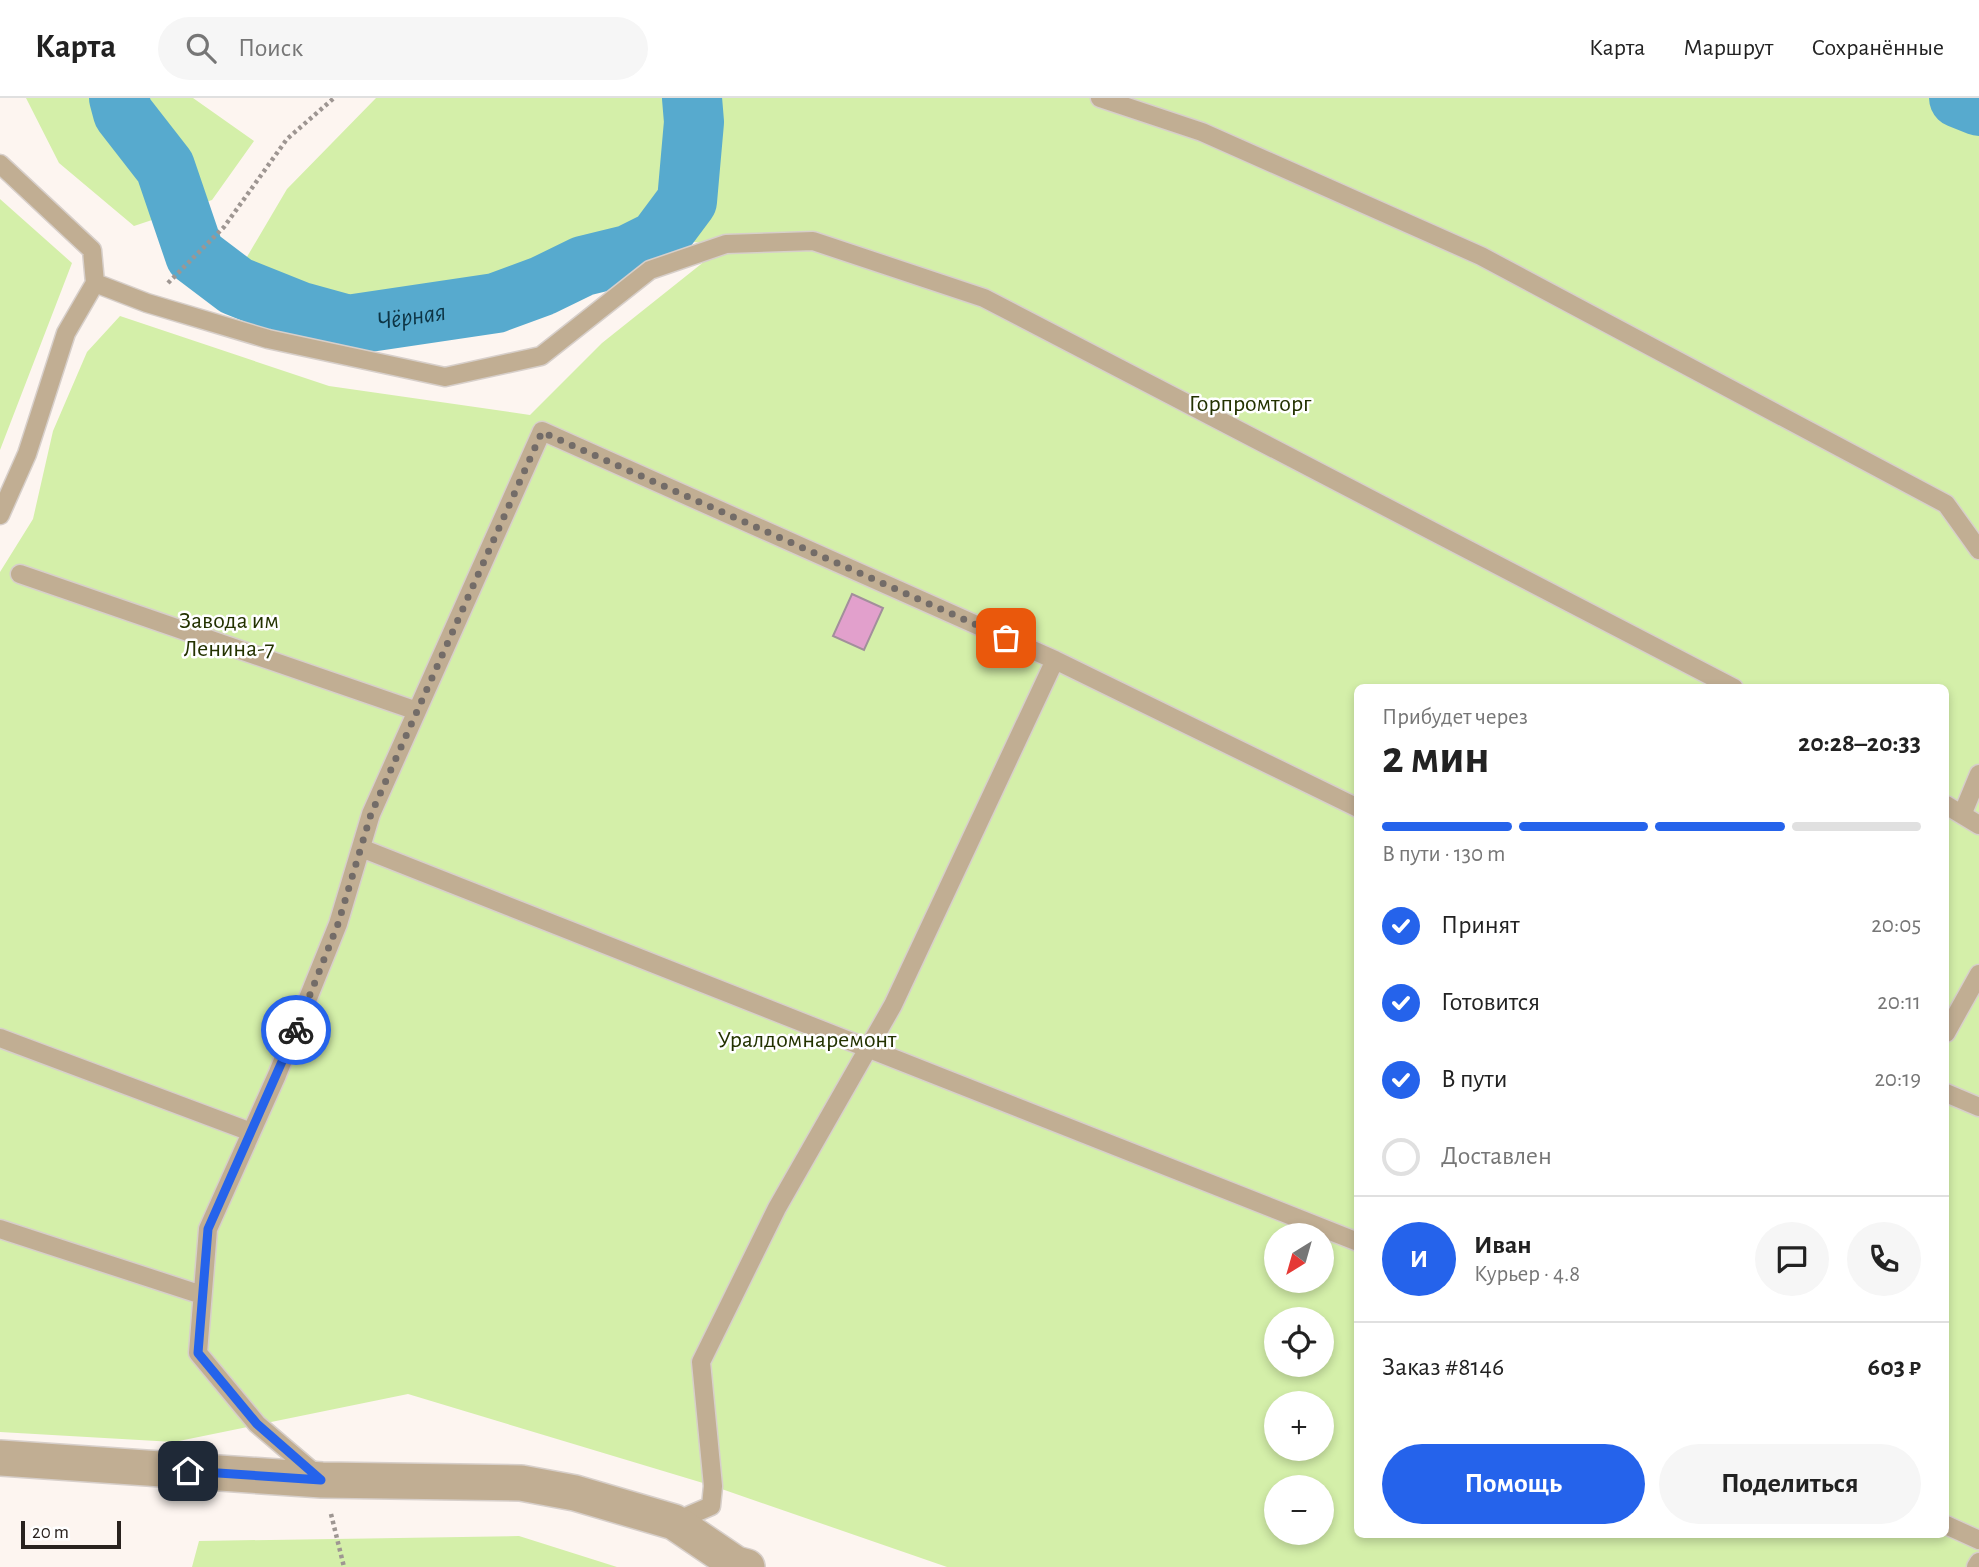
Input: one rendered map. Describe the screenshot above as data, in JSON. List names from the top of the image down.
{
  "water": ["Чёрная"],
  "parks": ["Горпромторг", "Завода им Ленина-7", "Уралдомнаремонт"],
  "scale_bar": "20 m",
  "north": "bottom left",
  "page": {
    "header": "Карта",
    "search": "Поиск",
    "nav": ["Карта", "Маршрут", "Сохранённые"],
    "heading": ["2 мин", "Прибудет через", "20:28–20:33"],
    "panel": [
      "Иван",
      "Курьер · 4.8",
      "Заказ #8146",
      "603 ₽"
    ],
    "bar": "В пути · 130 m",
    "list": [
      ["Принят", "20:05"],
      ["Готовится", "20:11"],
      ["В пути", "20:19"],
      "Доставлен"
    ],
    "round": "И",
    "map_buttons": ["+", "−"],
    "buttons": ["Помощь", "Поделиться"],
    "scale": "20 m"
  }
}
